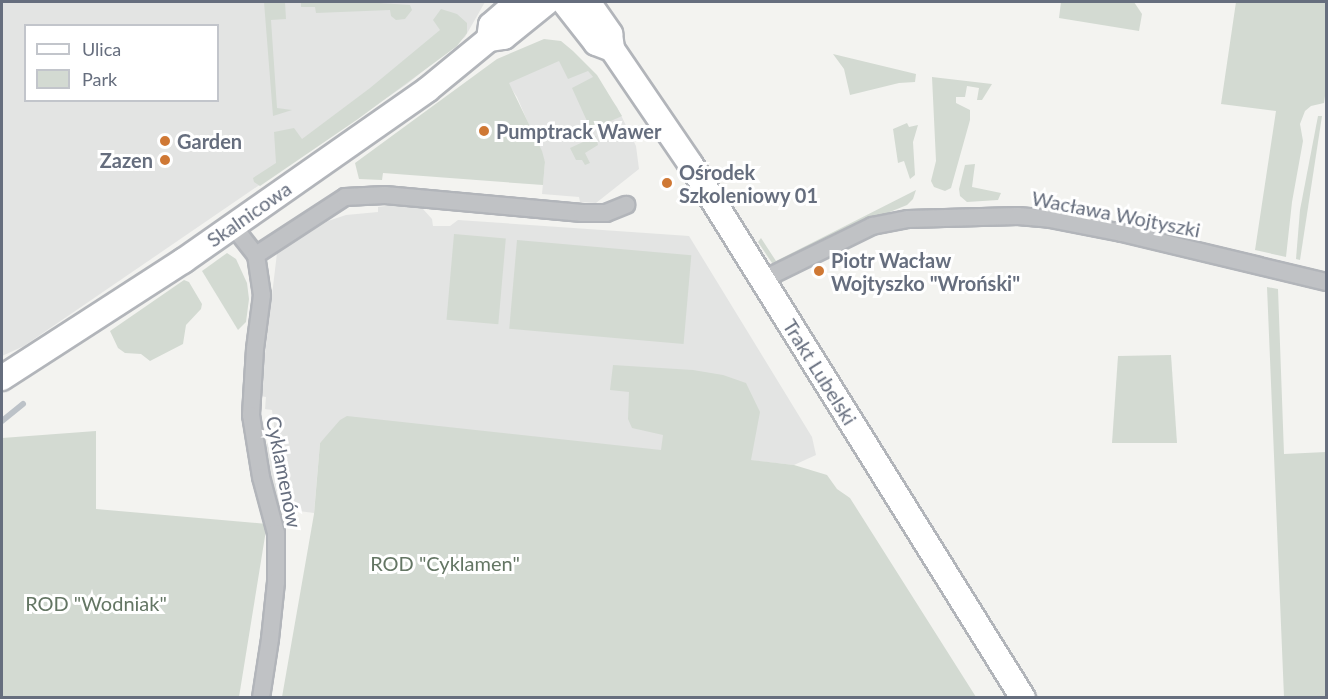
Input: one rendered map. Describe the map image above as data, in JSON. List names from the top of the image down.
{
  "streets": {
    "street": [
      "Skalnicowa",
      "Wacława Wojtyszki",
      "Trakt Lubelski",
      "Cyklamenów"
    ]
  },
  "crossings": [
    ["Skalnicowa", "Cyklamenów"],
    ["Wacława Wojtyszki", "Trakt Lubelski"]
  ],
  "parks": ["ROD \"Cyklamen\"", "ROD \"Wodniak\""],
  "places": [
    "Pumptrack Wawer",
    "Garden",
    "Zazen",
    "Ośrodek Szkoleniowy 01",
    "Piotr Wacław Wojtyszko \"Wroński\""
  ],
  "legend": ["Ulica", "Park"]
}
